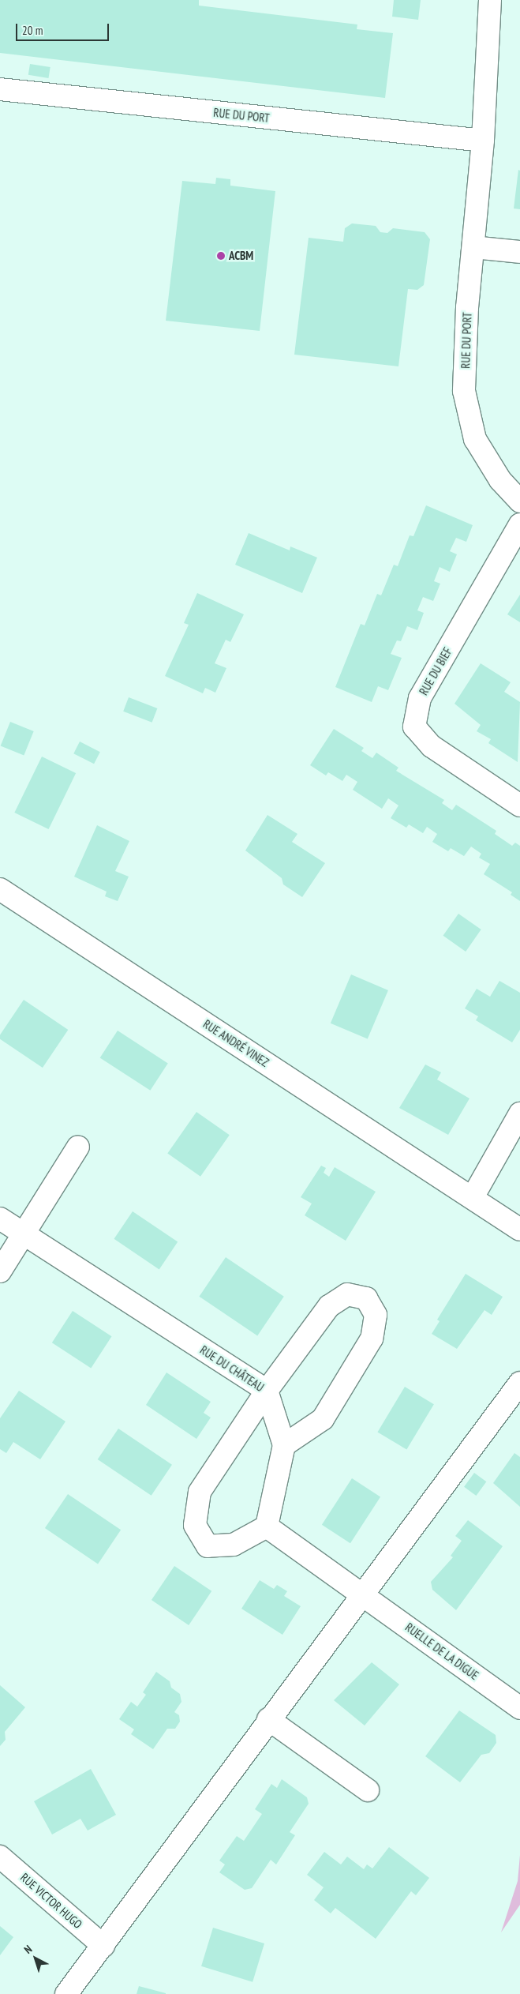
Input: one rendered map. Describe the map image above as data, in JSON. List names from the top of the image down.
{
  "streets": {
    "street": [
      "RUE DU PORT",
      "RUE DU BIEF",
      "RUE ANDRÉ VINEZ",
      "RUE DU CHÂTEAU",
      "RUELLE DE LA DIGUE",
      "RUE VICTOR HUGO"
    ]
  },
  "places": ["ACBM"],
  "scale_bar": "20 m",
  "north": "top left"
}
